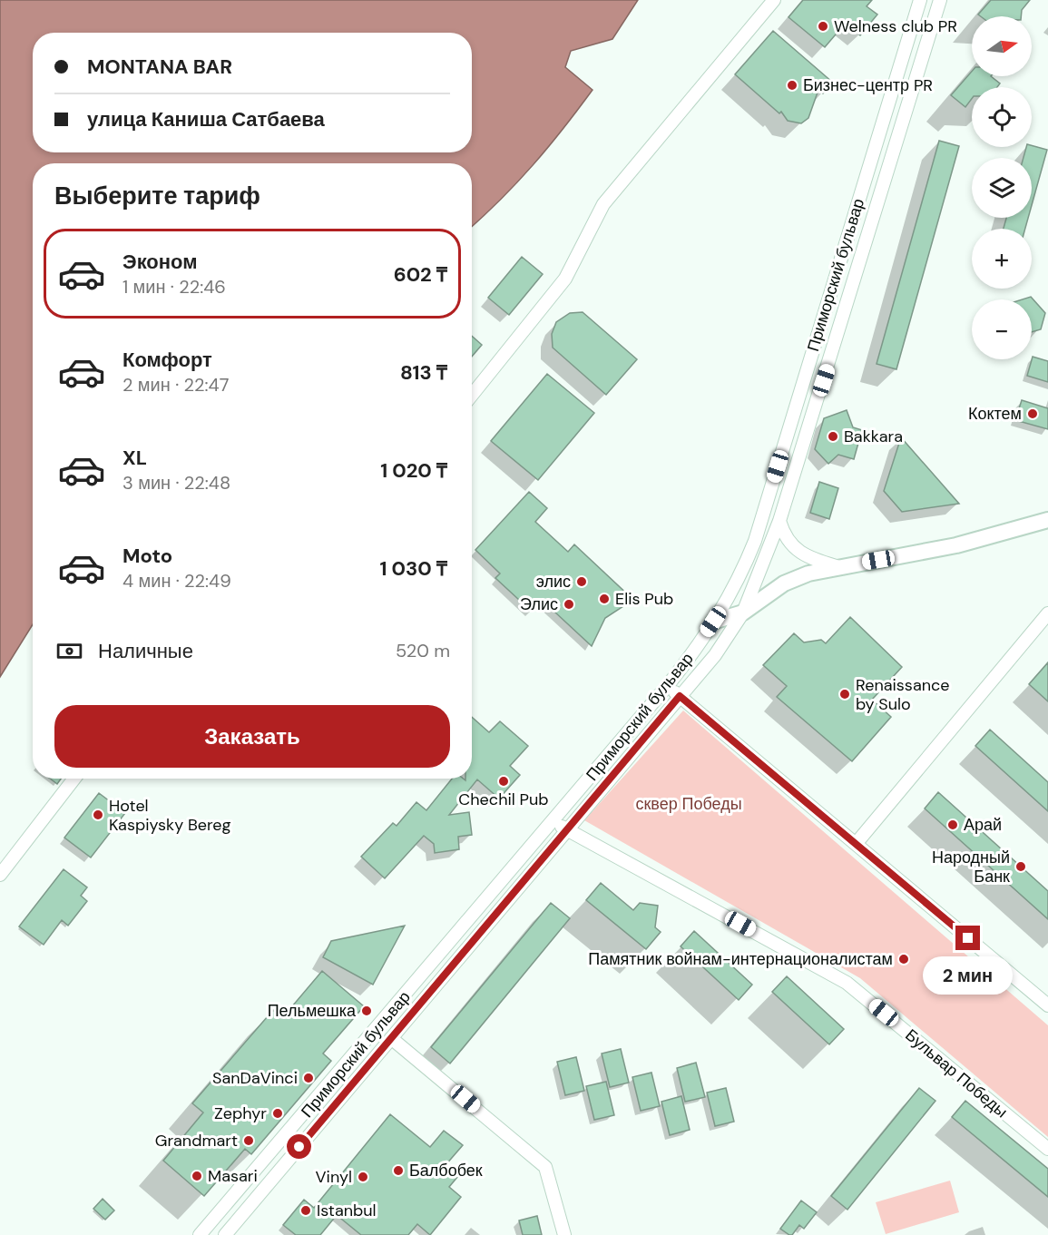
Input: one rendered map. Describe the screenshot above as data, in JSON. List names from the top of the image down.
{
  "streets": {
    "street": ["Приморский бульвар", "Бульвар Победы"]
  },
  "crossings": [
    ["Приморский бульвар", "Бульвар Победы"]
  ],
  "parks": ["сквер Победы"],
  "places": [
    "Welness club PR",
    "Бизнес-центр PR",
    "Коктем",
    "Bakkara",
    "элис",
    "Elis Pub",
    "Элис",
    "Renaissance by Sulo",
    "Chechil Pub",
    "Hotel Kaspiysky Bereg",
    "Арай",
    "Народный Банк",
    "Памятник войнам-интернационалистам",
    "Пельмешка",
    "SanDaVinci",
    "Zephyr",
    "Grandmart",
    "Балбобек",
    "Masari",
    "Vinyl",
    "Istanbul"
  ],
  "north": "right",
  "page": {
    "map_buttons": ["+", "−"],
    "banner": ["MONTANA BAR", "улица Каниша Сатбаева"],
    "heading": "Выберите тариф",
    "list": [
      {
        "name": "Эконом",
        "note": "1 мин · 22:46",
        "value": "602 ₸"
      },
      {
        "name": "Комфорт",
        "note": "2 мин · 22:47",
        "value": "813 ₸"
      },
      {
        "name": "XL",
        "note": "3 мин · 22:48",
        "value": "1 020 ₸"
      },
      {
        "name": "Moto",
        "note": "4 мин · 22:49",
        "value": "1 030 ₸"
      }
    ],
    "pay": ["Наличные", "520 m"],
    "buttons": "Заказать",
    "bubble": "2 мин"
  }
}
